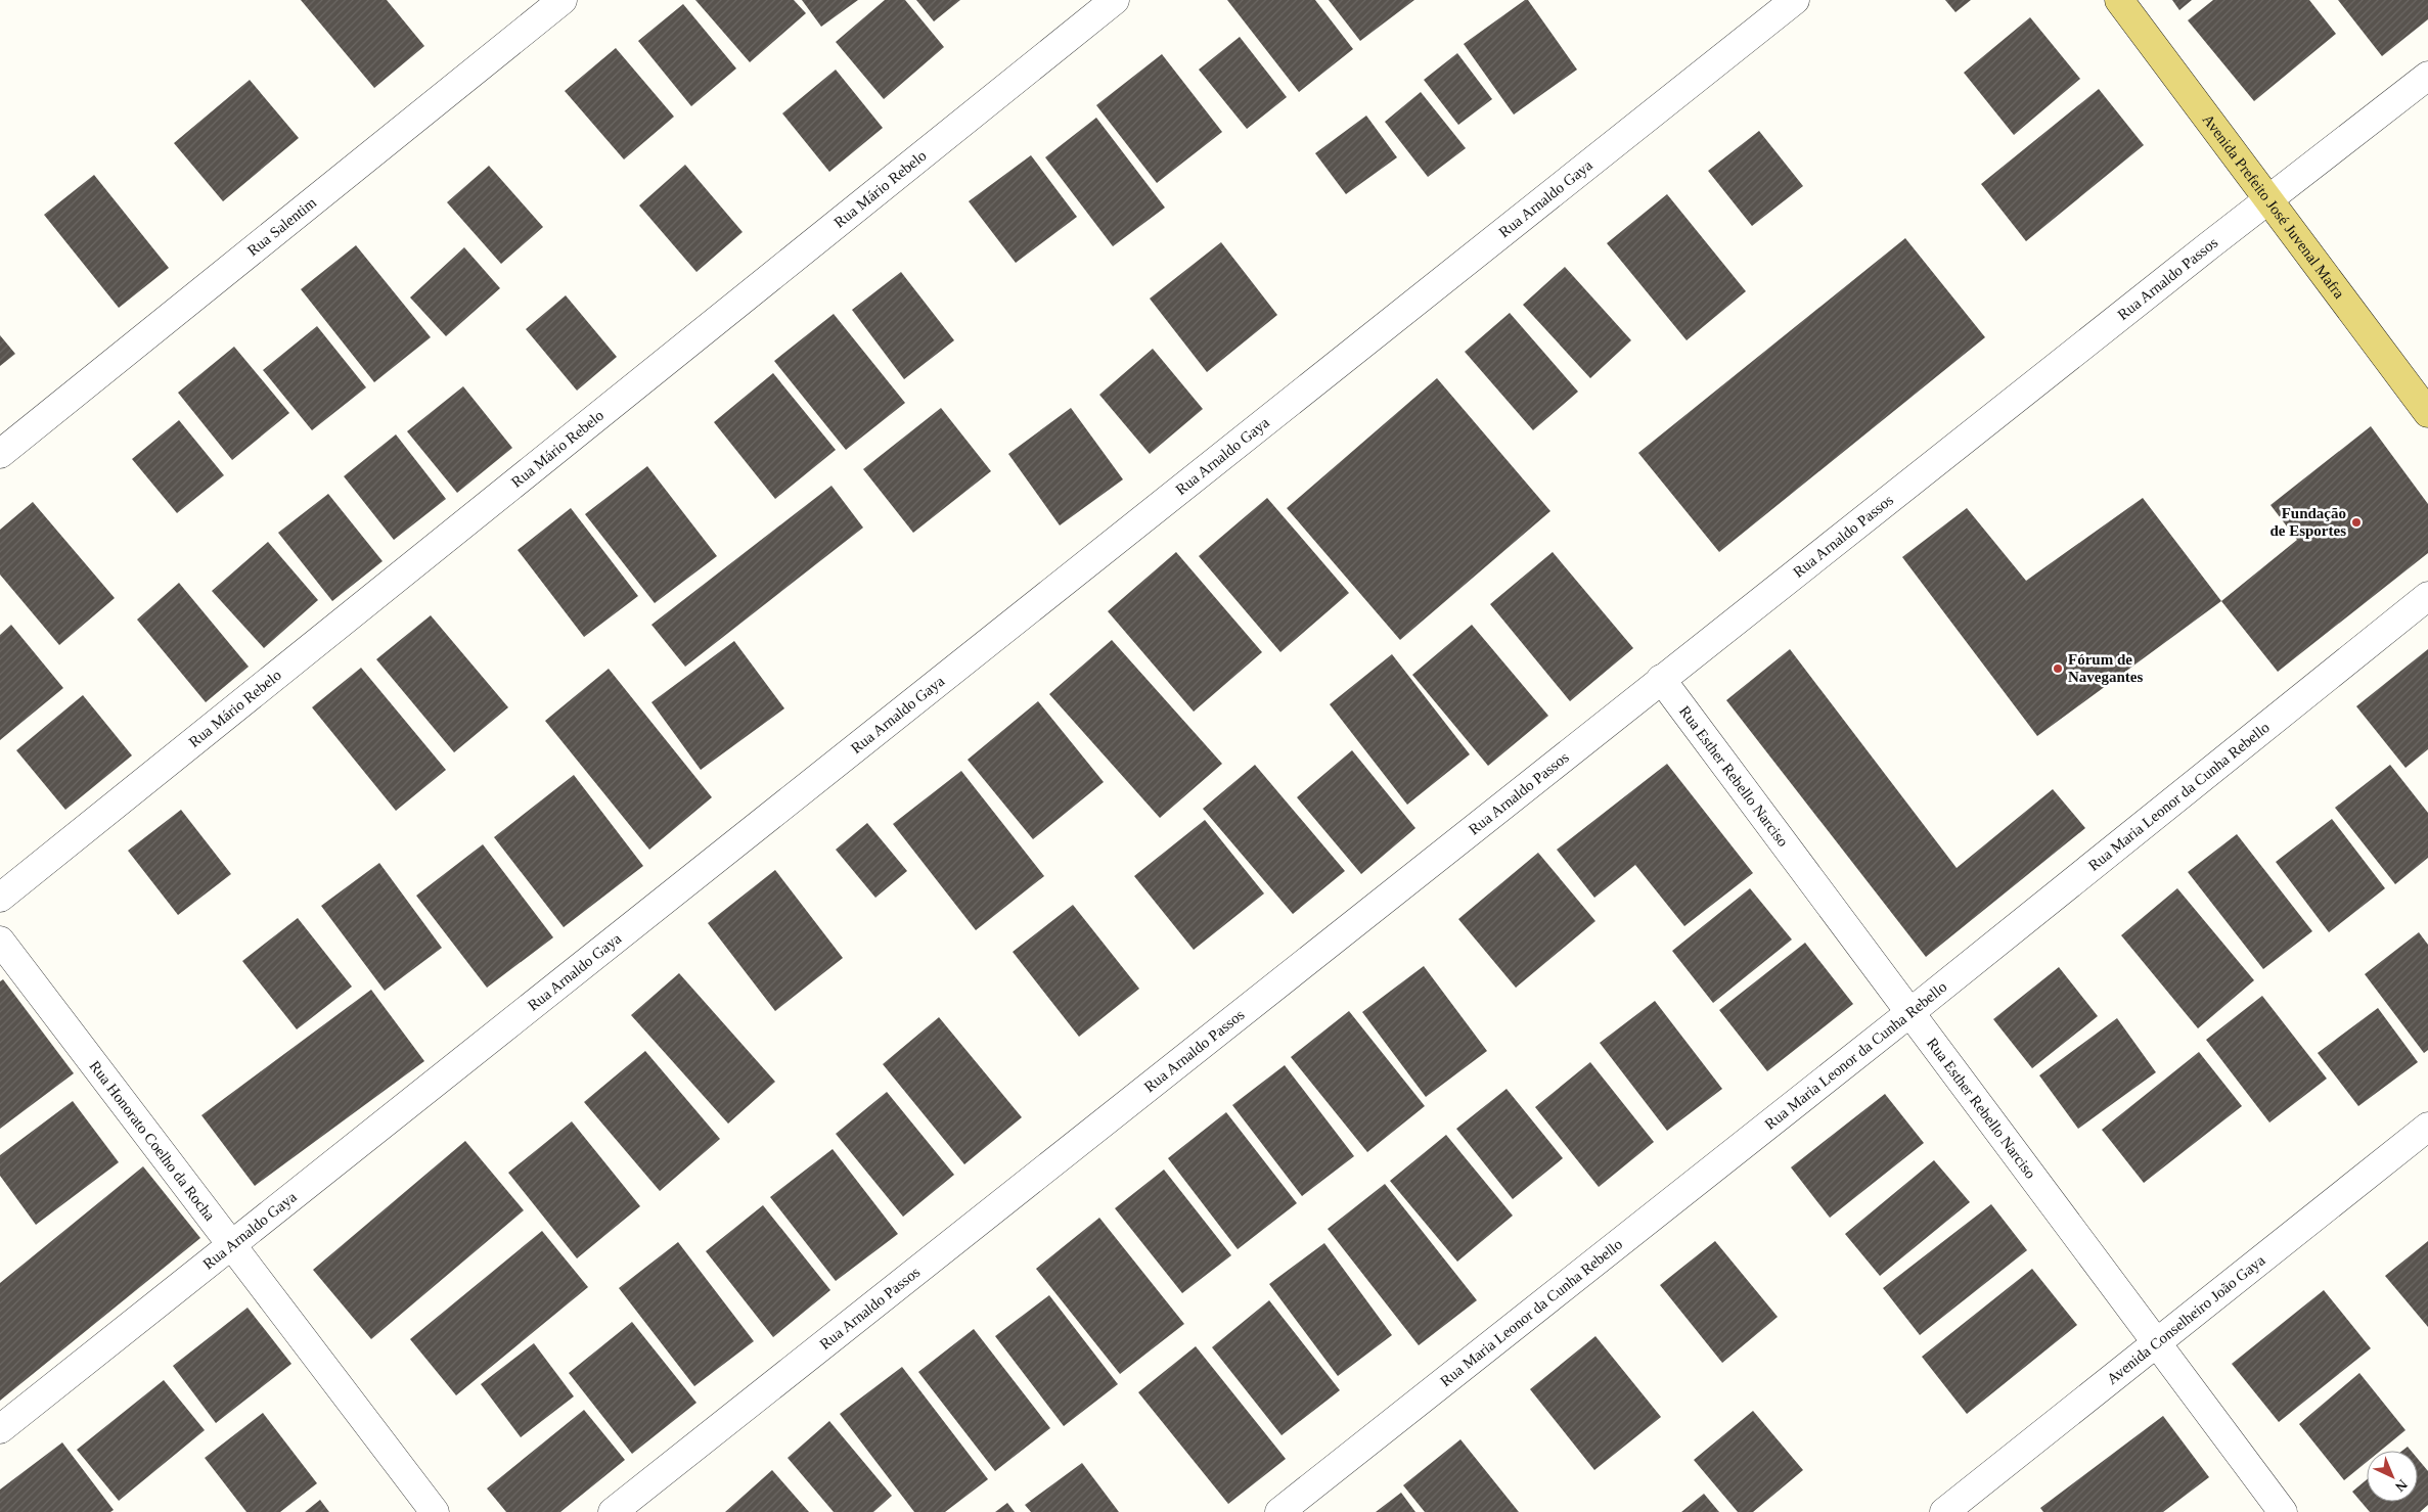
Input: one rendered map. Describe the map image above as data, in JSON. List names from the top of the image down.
{
  "streets": {
    "main road": ["Avenida Prefeito José Juvenal Mafra"],
    "street": [
      "Rua Mário Rebelo",
      "Rua Arnaldo Gaya",
      "Rua Salentim",
      "Rua Arnaldo Passos",
      "Rua Esther Rebello Narciso",
      "Rua Maria Leonor da Cunha Rebello",
      "Rua Honorato Coelho da Rocha",
      "Avenida Conselheiro João Gaya"
    ]
  },
  "crossings": [
    ["Rua Arnaldo Gaya", "Rua Honorato Coelho da Rocha"],
    ["Avenida Prefeito José Juvenal Mafra", "Rua Arnaldo Passos"],
    ["Rua Arnaldo Passos", "Rua Esther Rebello Narciso"],
    ["Rua Esther Rebello Narciso", "Rua Maria Leonor da Cunha Rebello"],
    ["Rua Esther Rebello Narciso", "Avenida Conselheiro João Gaya"]
  ],
  "places": ["Fundação de Esportes", "Fórum de Navegantes"],
  "north": "bottom right"
}
